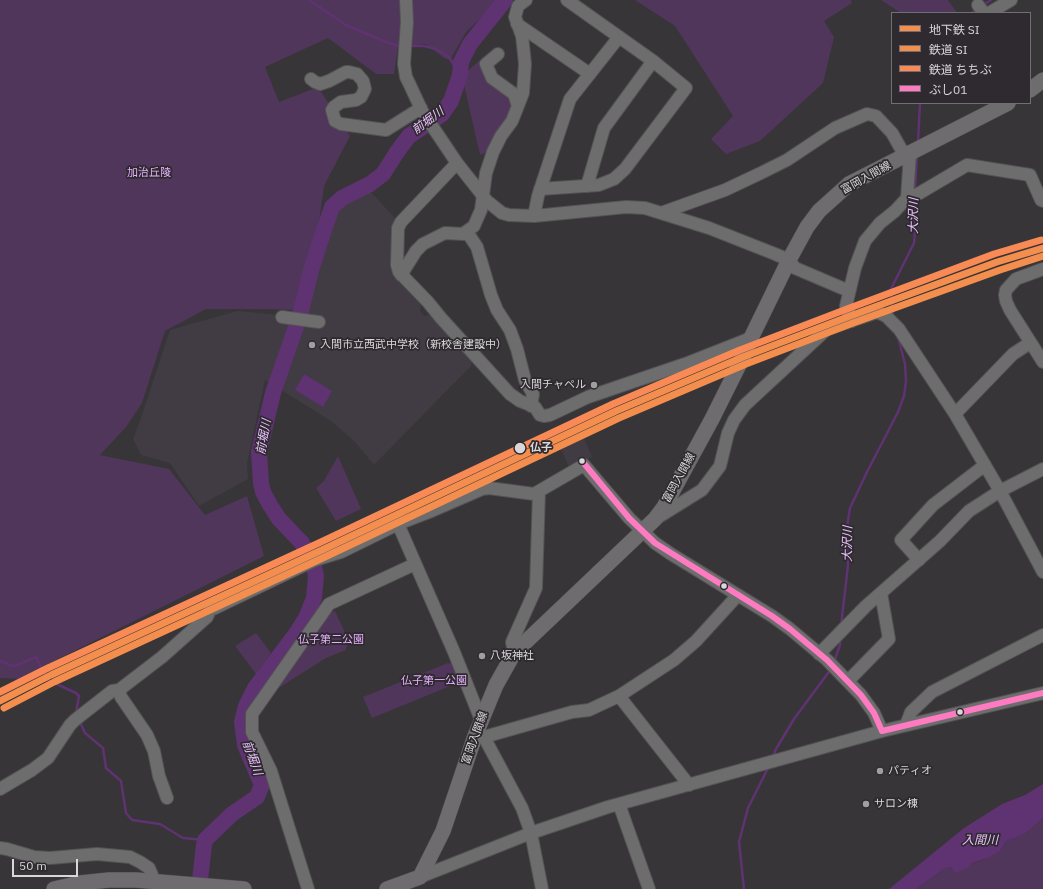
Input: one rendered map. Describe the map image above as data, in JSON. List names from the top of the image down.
{
  "streets": {
    "main road": ["富岡入間線"]
  },
  "water": ["前堀川", "大沢川", "入間川"],
  "parks": ["加治丘陵", "仏子第二公園", "仏子第一公園"],
  "places": [
    "入間市立西武中学校（新校舎建設中）",
    "入間チャペル",
    "仏子",
    "八坂神社",
    "パティオ",
    "サロン棟"
  ],
  "lines": [
    "rail line ちちぶ",
    "metro line SI",
    "rail line SI",
    "transit line ぶし01"
  ],
  "legend": [
    "地下鉄 SI",
    "鉄道 SI",
    "鉄道 ちちぶ",
    "ぶし01"
  ],
  "scale_bar": "50 m"
}
